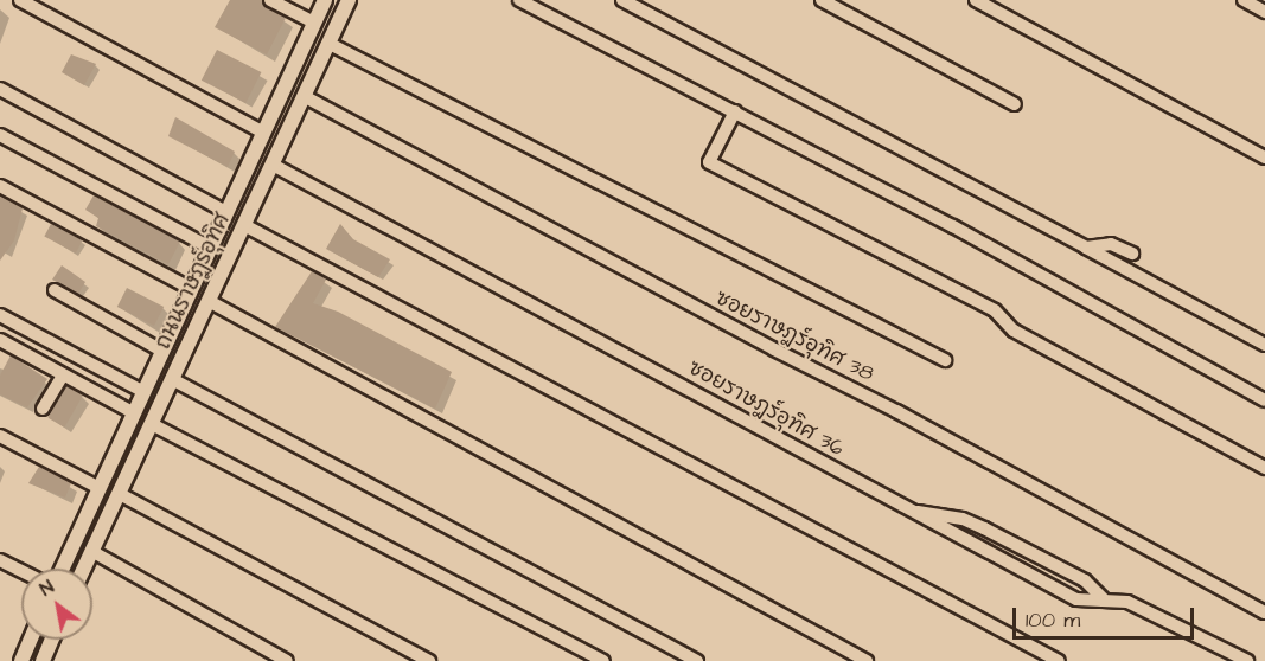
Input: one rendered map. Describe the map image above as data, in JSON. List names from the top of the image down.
{
  "streets": {
    "main road": ["ถนนราษฎร์อุทิศ"],
    "street": ["ซอยราษฎร์อุทิศ 38", "ซอยราษฎร์อุทิศ 36"]
  },
  "crossings": [
    ["ถนนราษฎร์อุทิศ", "ซอยราษฎร์อุทิศ 38"],
    ["ถนนราษฎร์อุทิศ", "ซอยราษฎร์อุทิศ 36"]
  ],
  "scale_bar": "100 m",
  "north": "top left"
}
